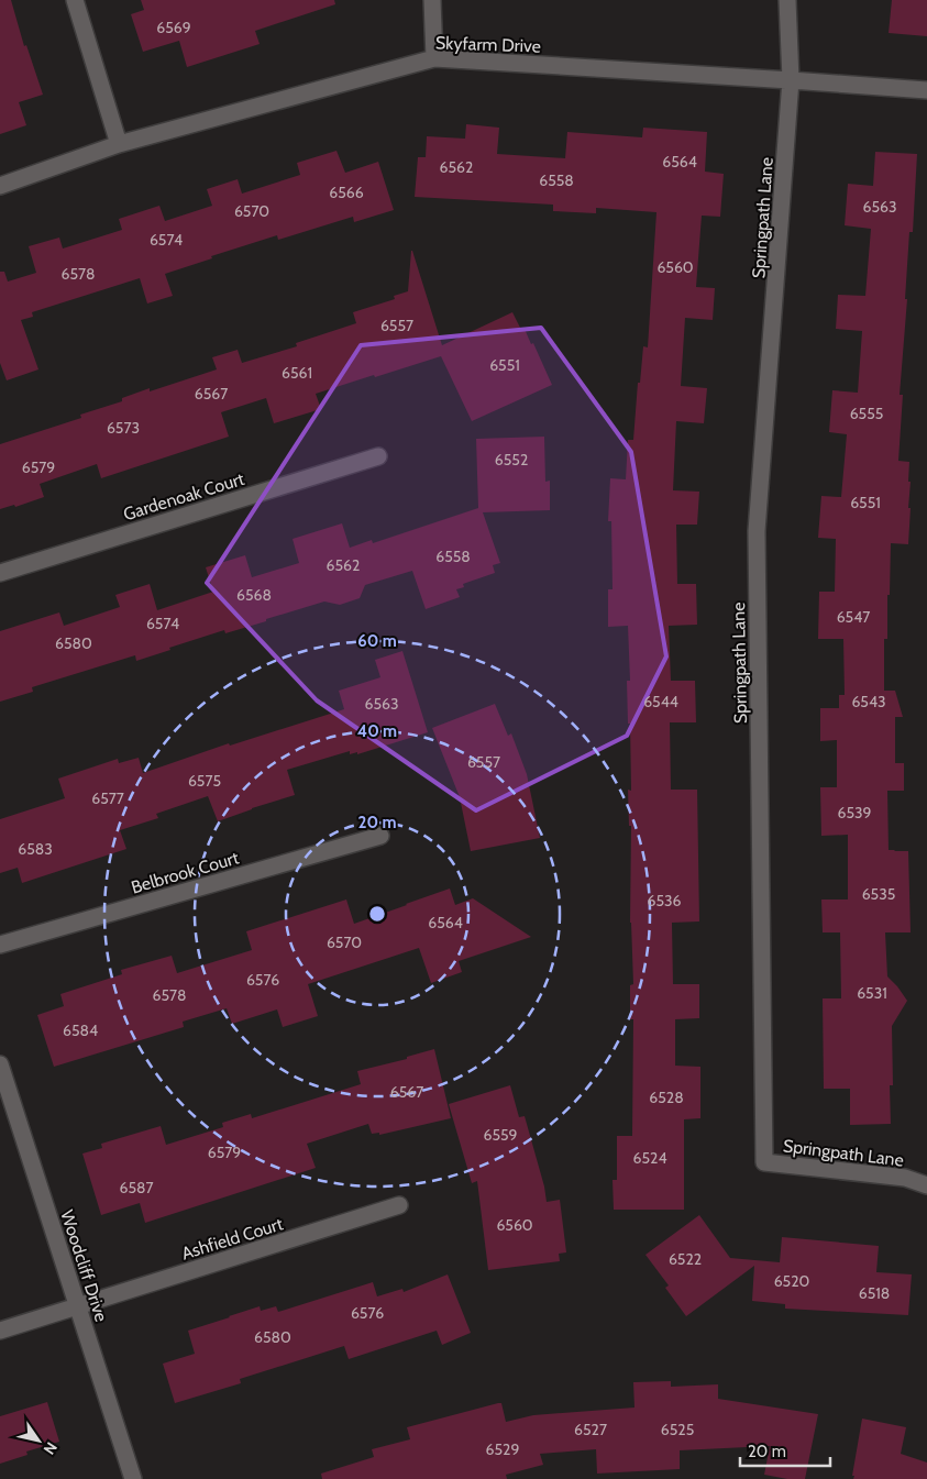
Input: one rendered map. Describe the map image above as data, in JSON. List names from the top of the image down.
{
  "streets": {
    "street": [
      "Skyfarm Drive",
      "Springpath Lane",
      "Gardenoak Court",
      "Belbrook Court",
      "Ashfield Court",
      "Woodcliff Drive"
    ]
  },
  "crossings": [
    ["Skyfarm Drive", "Springpath Lane"],
    ["Ashfield Court", "Woodcliff Drive"]
  ],
  "house_numbers": [
    "6569",
    "6564",
    "6562",
    "6558",
    "6566",
    "6563",
    "6570",
    "6574",
    "6560",
    "6578",
    "6557",
    "6551",
    "6561",
    "6567",
    "6555",
    "6573",
    "6552",
    "6579",
    "6551",
    "6558",
    "6562",
    "6568",
    "6547",
    "6574",
    "6580",
    "6544",
    "6543",
    "6563",
    "6557",
    "6575",
    "6577",
    "6539",
    "6583",
    "6535",
    "6536",
    "6564",
    "6570",
    "6576",
    "6531",
    "6578",
    "6584",
    "6567",
    "6528",
    "6559",
    "6579",
    "6524",
    "6587",
    "6560",
    "6522",
    "6520",
    "6518",
    "6576",
    "6580",
    "6527",
    "6525",
    "6529"
  ],
  "scale_bar": "20 m",
  "north": "bottom right",
  "rings": ["60 m", "40 m", "20 m"]
}
